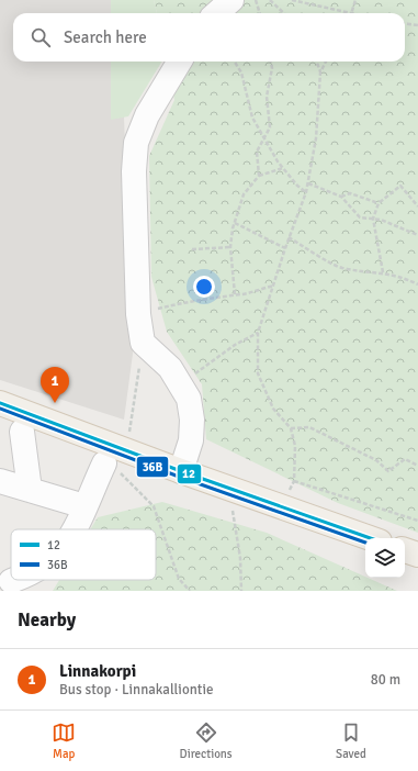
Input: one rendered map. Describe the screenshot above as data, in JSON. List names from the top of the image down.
{
  "lines": ["transit line 12", "transit line 36B"],
  "legend": ["12", "36B"],
  "page": {
    "search": "Search here",
    "pins": "1",
    "heading": "Nearby",
    "list": [
      {
        "mark": "1",
        "name": "Linnakorpi",
        "note": "Bus stop · Linnakalliontie",
        "value": "80 m"
      }
    ],
    "nav": ["Map", "Directions", "Saved"]
  }
}
